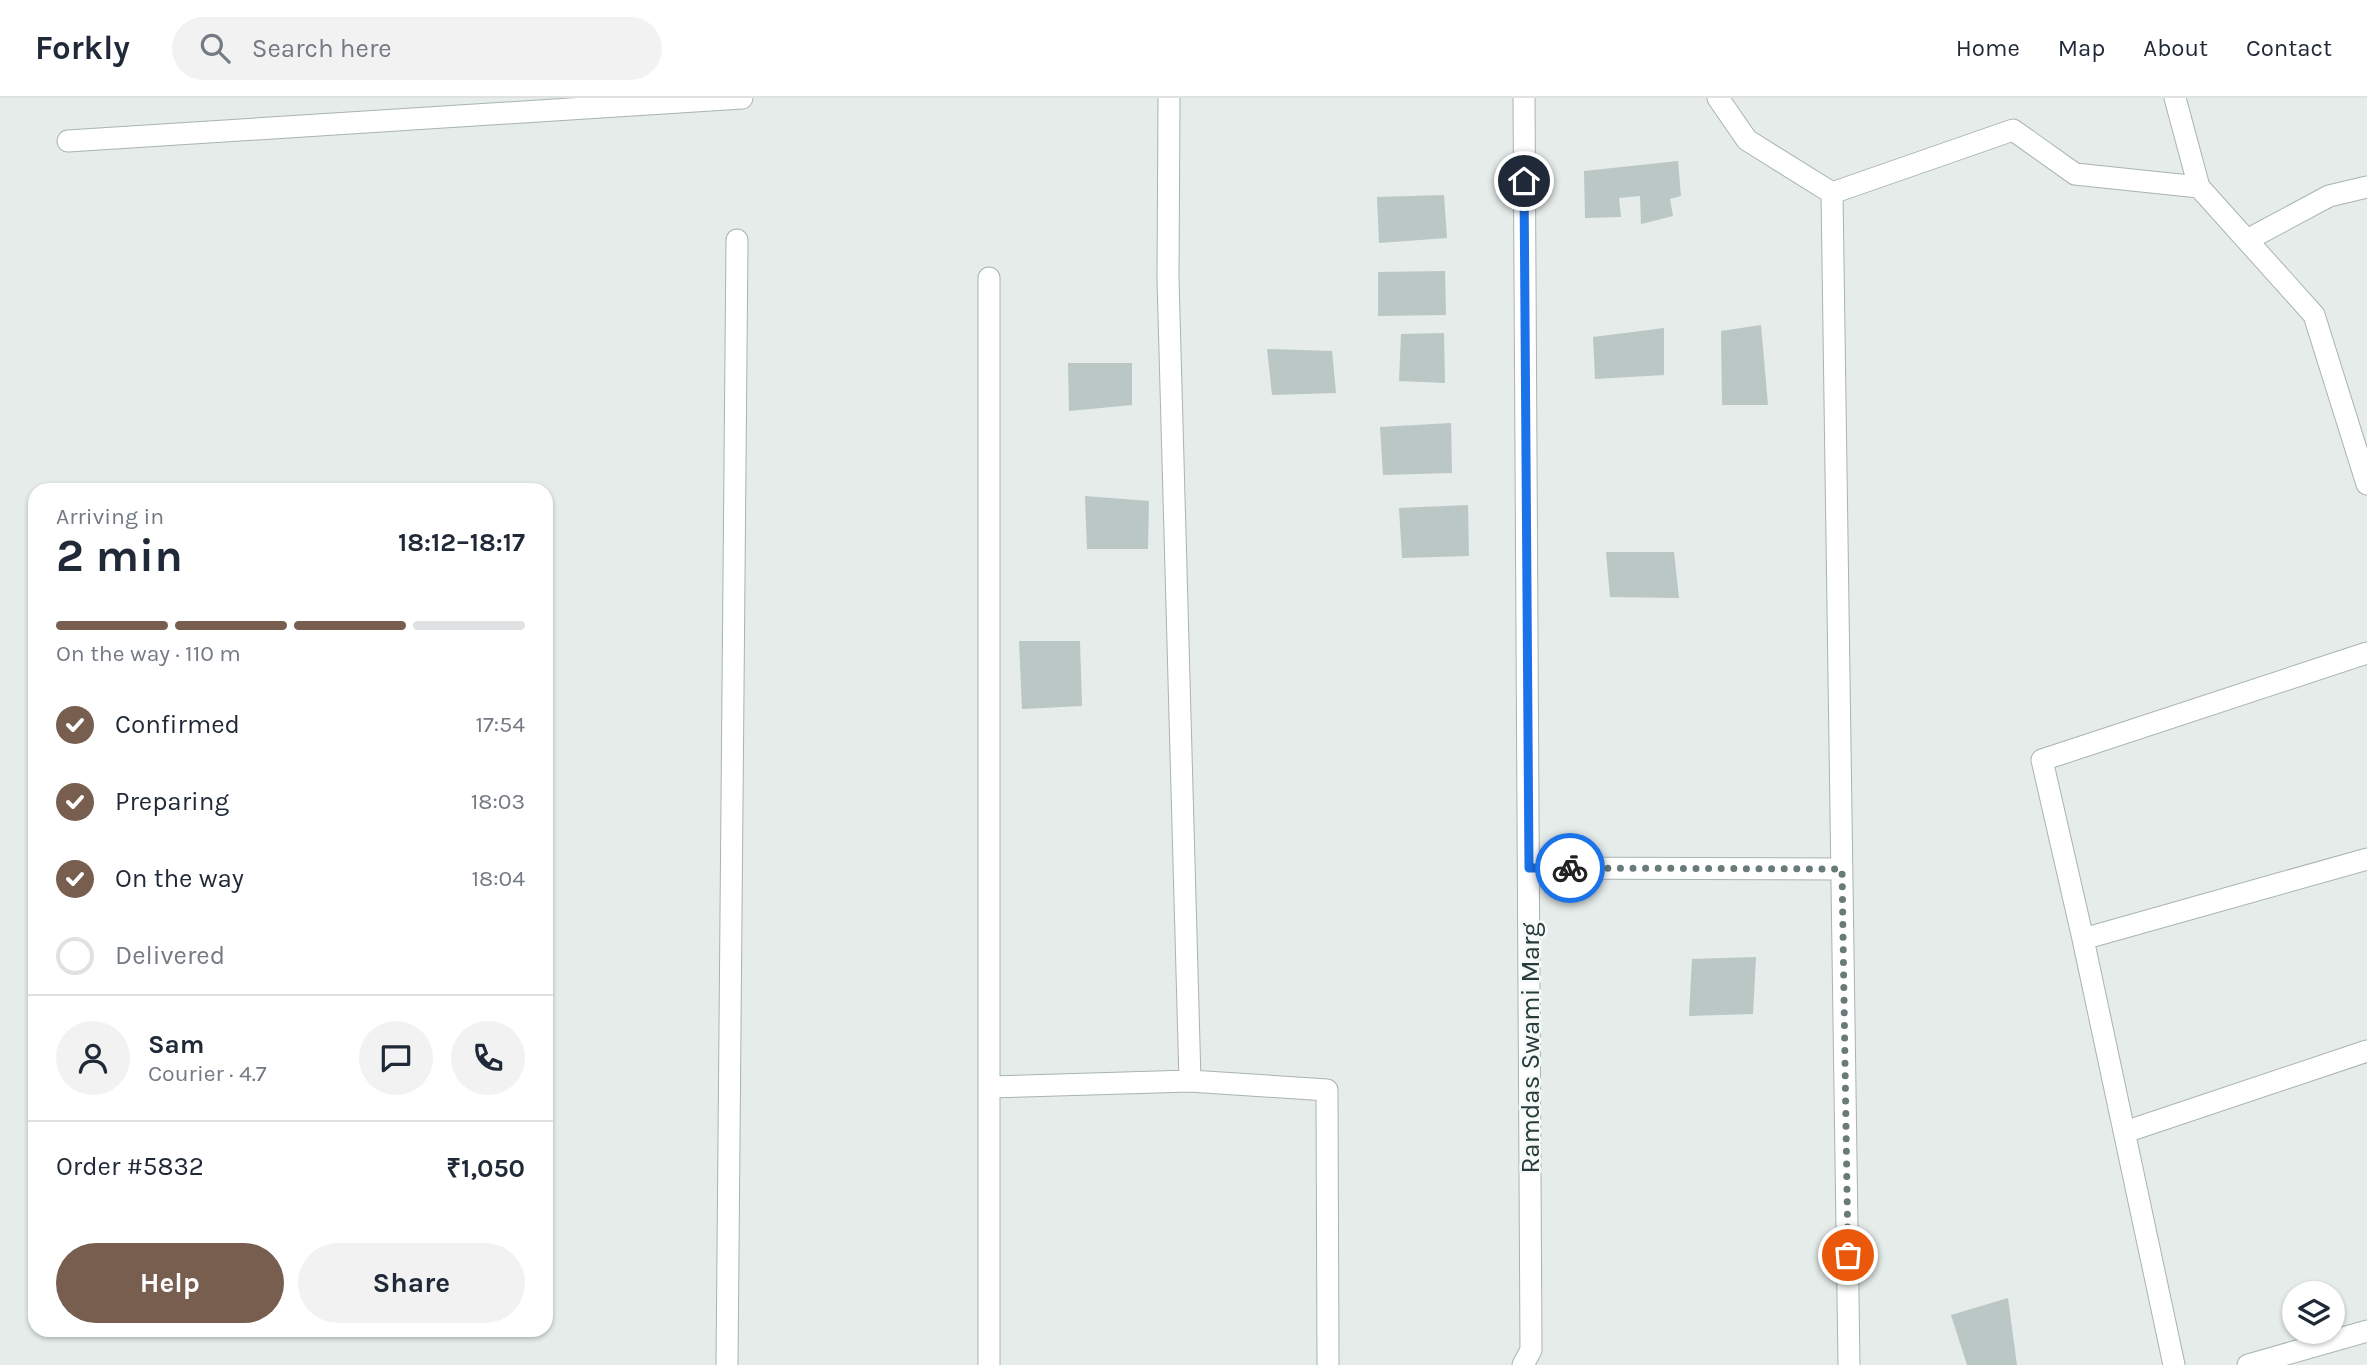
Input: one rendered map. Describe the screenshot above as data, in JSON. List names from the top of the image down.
{
  "streets": {
    "street": ["Ramdas Swami Marg"]
  },
  "page": {
    "header": "Forkly",
    "search": "Search here",
    "nav": [
      "Home",
      "Map",
      "About",
      "Contact"
    ],
    "heading": ["2 min", "Arriving in", "18:12–18:17"],
    "panel": [
      "Sam",
      "Courier · 4.7",
      "Order #5832",
      "₹1,050"
    ],
    "bar": "On the way · 110 m",
    "list": [
      ["Confirmed", "17:54"],
      ["Preparing", "18:03"],
      ["On the way", "18:04"],
      "Delivered"
    ],
    "buttons": ["Help", "Share"]
  }
}
